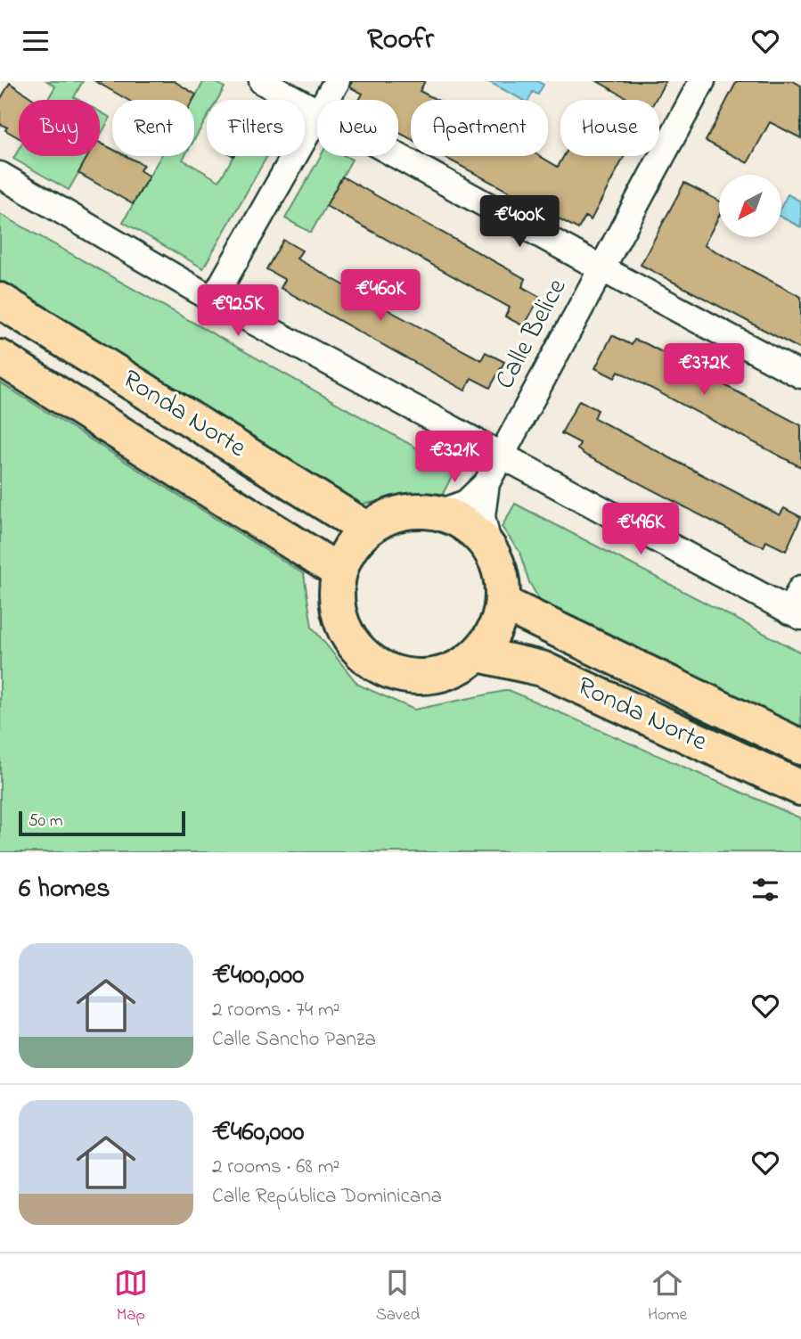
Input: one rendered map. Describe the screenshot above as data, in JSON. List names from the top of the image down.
{
  "streets": {
    "main road": ["Ronda Norte"],
    "street": ["Calle Belice"]
  },
  "crossings": [
    ["Calle Belice", "Ronda Norte"]
  ],
  "scale_bar": "50 m",
  "north": "bottom left",
  "page": {
    "header": "Roofr",
    "chip": [
      "Buy",
      "Rent",
      "Filters",
      "New",
      "Apartment",
      "House"
    ],
    "price": [
      "€400K",
      "€460K",
      "€925K",
      "€372K",
      "€321K",
      "€496K"
    ],
    "scale": "50 m",
    "heading": "6 homes",
    "list": [
      {
        "name": "€400,000",
        "note": "2 rooms · 74 m² · Calle Sancho Panza"
      },
      {
        "name": "€460,000",
        "note": "2 rooms · 68 m² · Calle República Dominicana"
      }
    ],
    "tabs": ["Map", "Saved", "Home"]
  }
}
